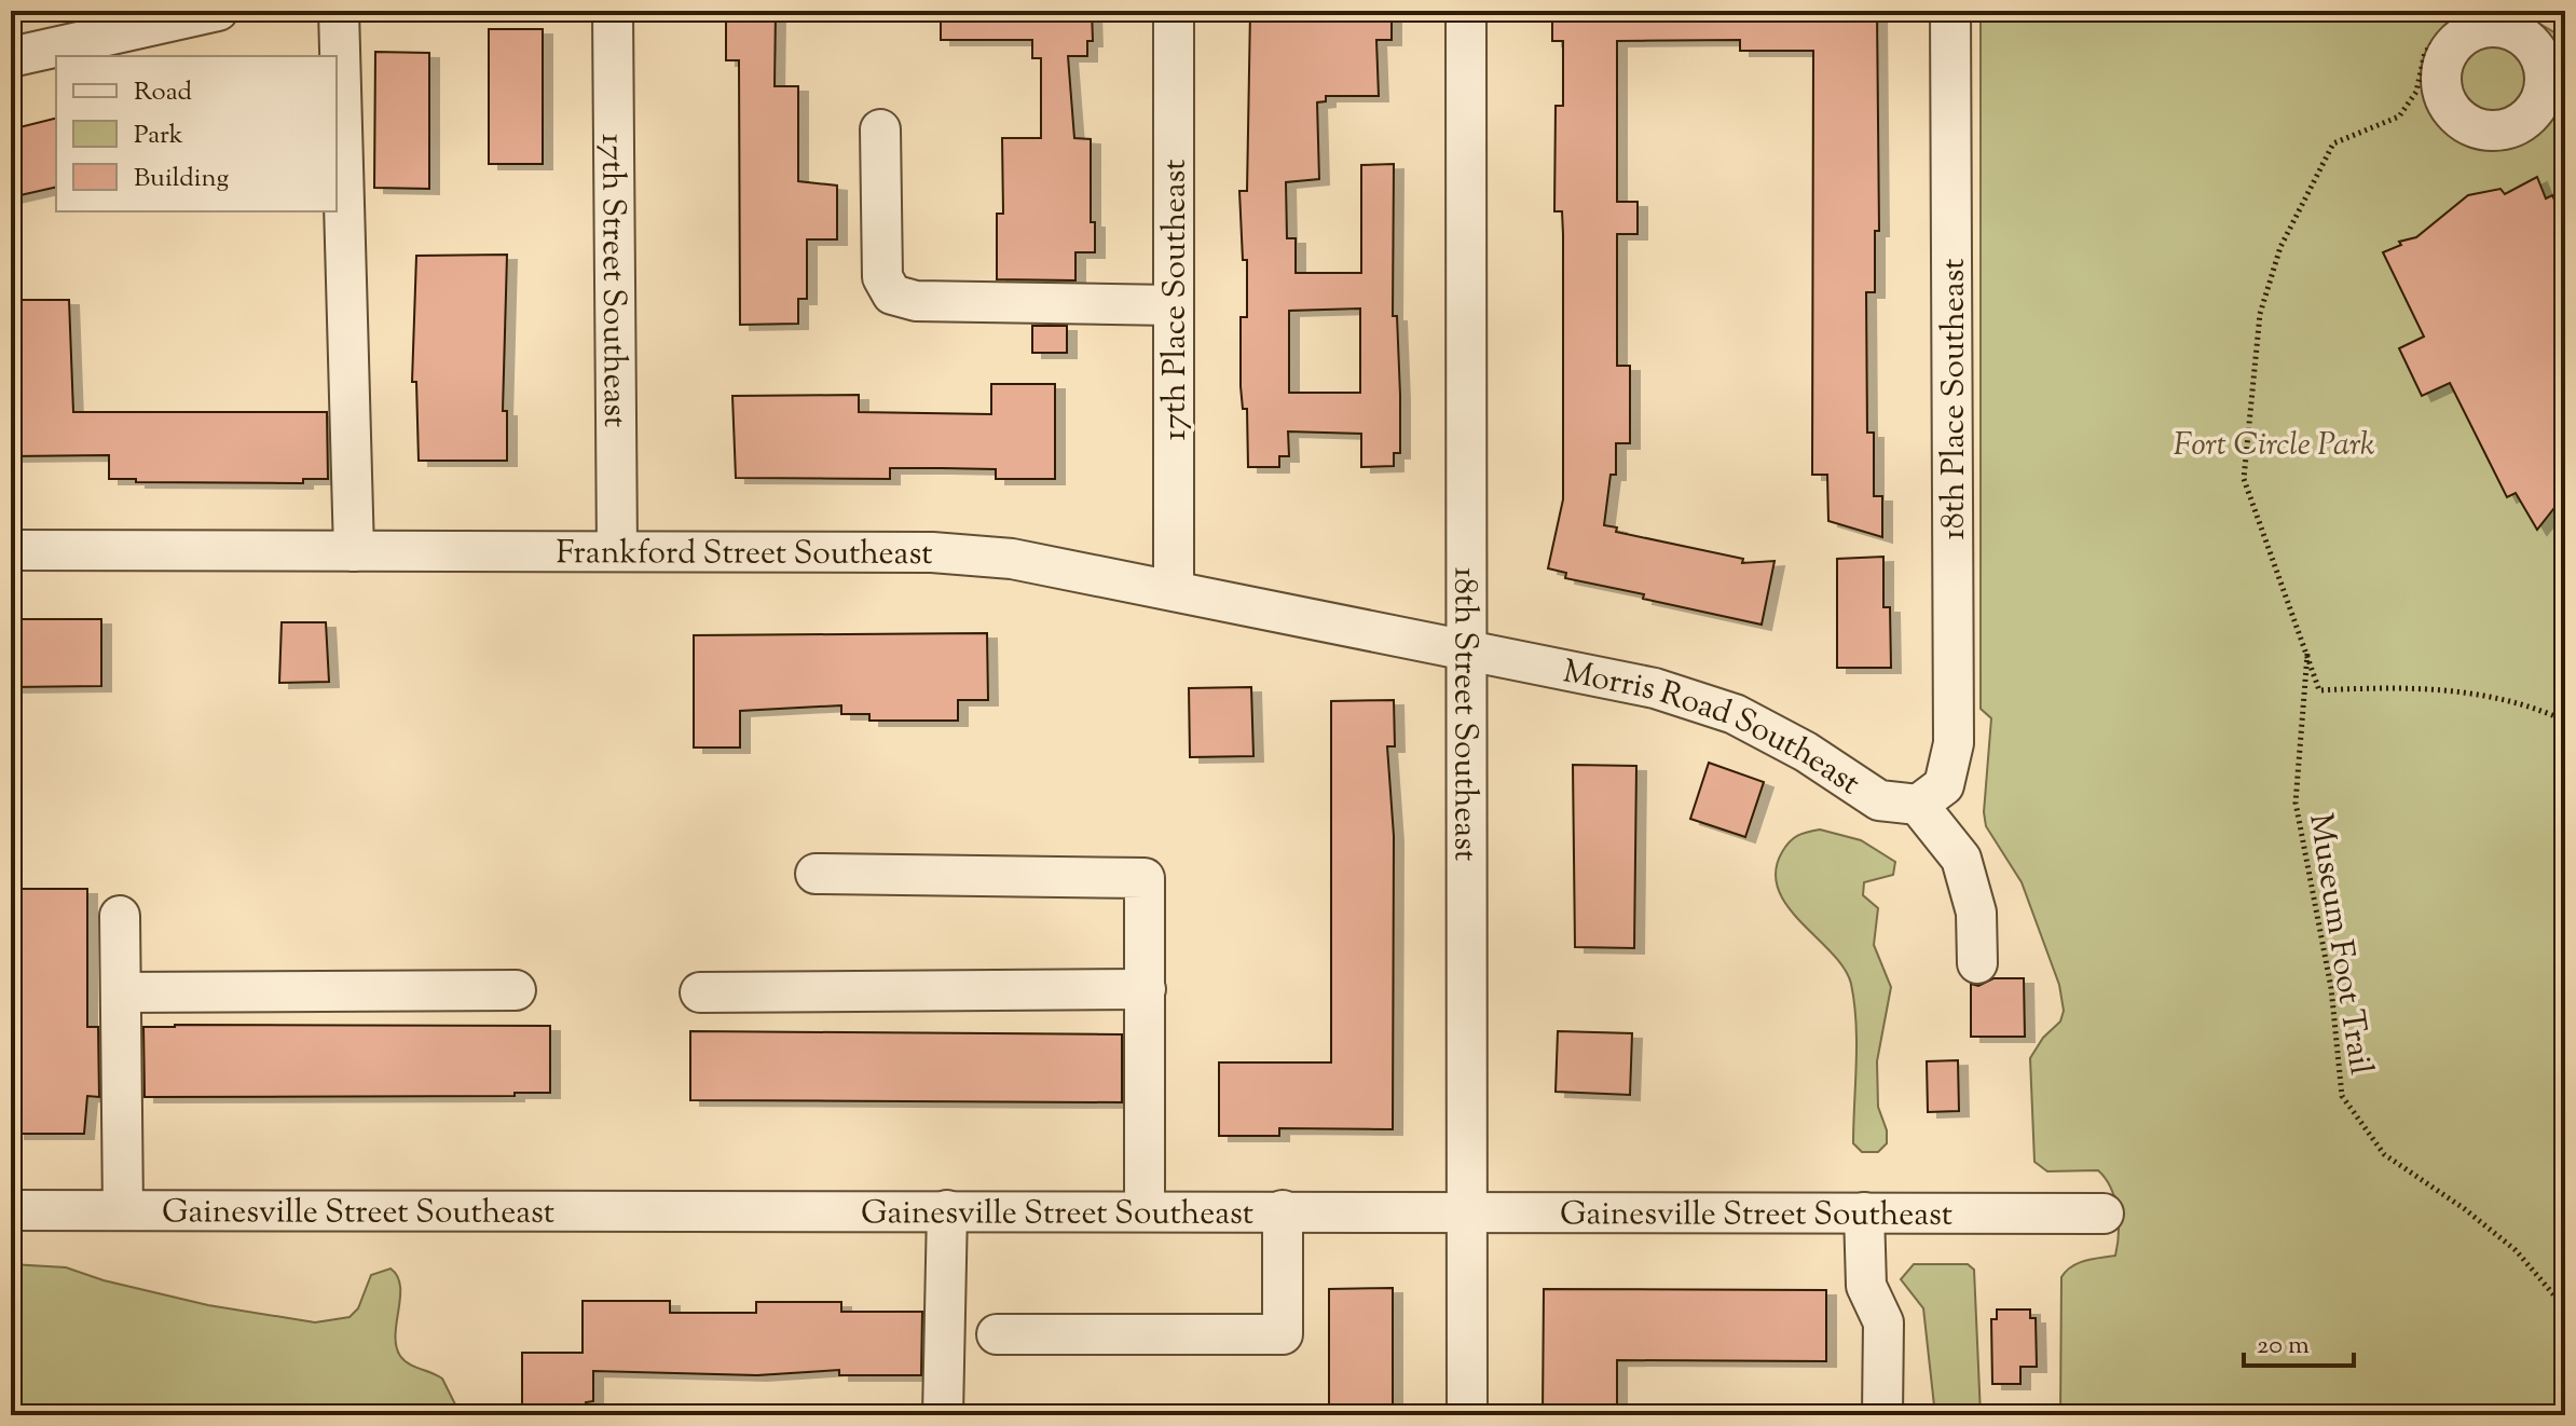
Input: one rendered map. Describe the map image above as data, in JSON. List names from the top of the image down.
{
  "streets": {
    "street": [
      "17th Street Southeast",
      "17th Place Southeast",
      "18th Place Southeast",
      "Frankford Street Southeast",
      "18th Street Southeast",
      "Morris Road Southeast",
      "Gainesville Street Southeast"
    ],
    "path": ["Museum Foot Trail"]
  },
  "crossings": [
    ["17th Street Southeast", "Frankford Street Southeast"],
    ["17th Place Southeast", "Frankford Street Southeast"],
    ["18th Place Southeast", "Morris Road Southeast"],
    ["Frankford Street Southeast", "18th Street Southeast"],
    ["Frankford Street Southeast", "Morris Road Southeast"],
    ["18th Street Southeast", "Morris Road Southeast"],
    ["18th Street Southeast", "Gainesville Street Southeast"]
  ],
  "parks": ["Fort Circle Park"],
  "legend": ["Road", "Park", "Building"],
  "scale_bar": "20 m"
}
